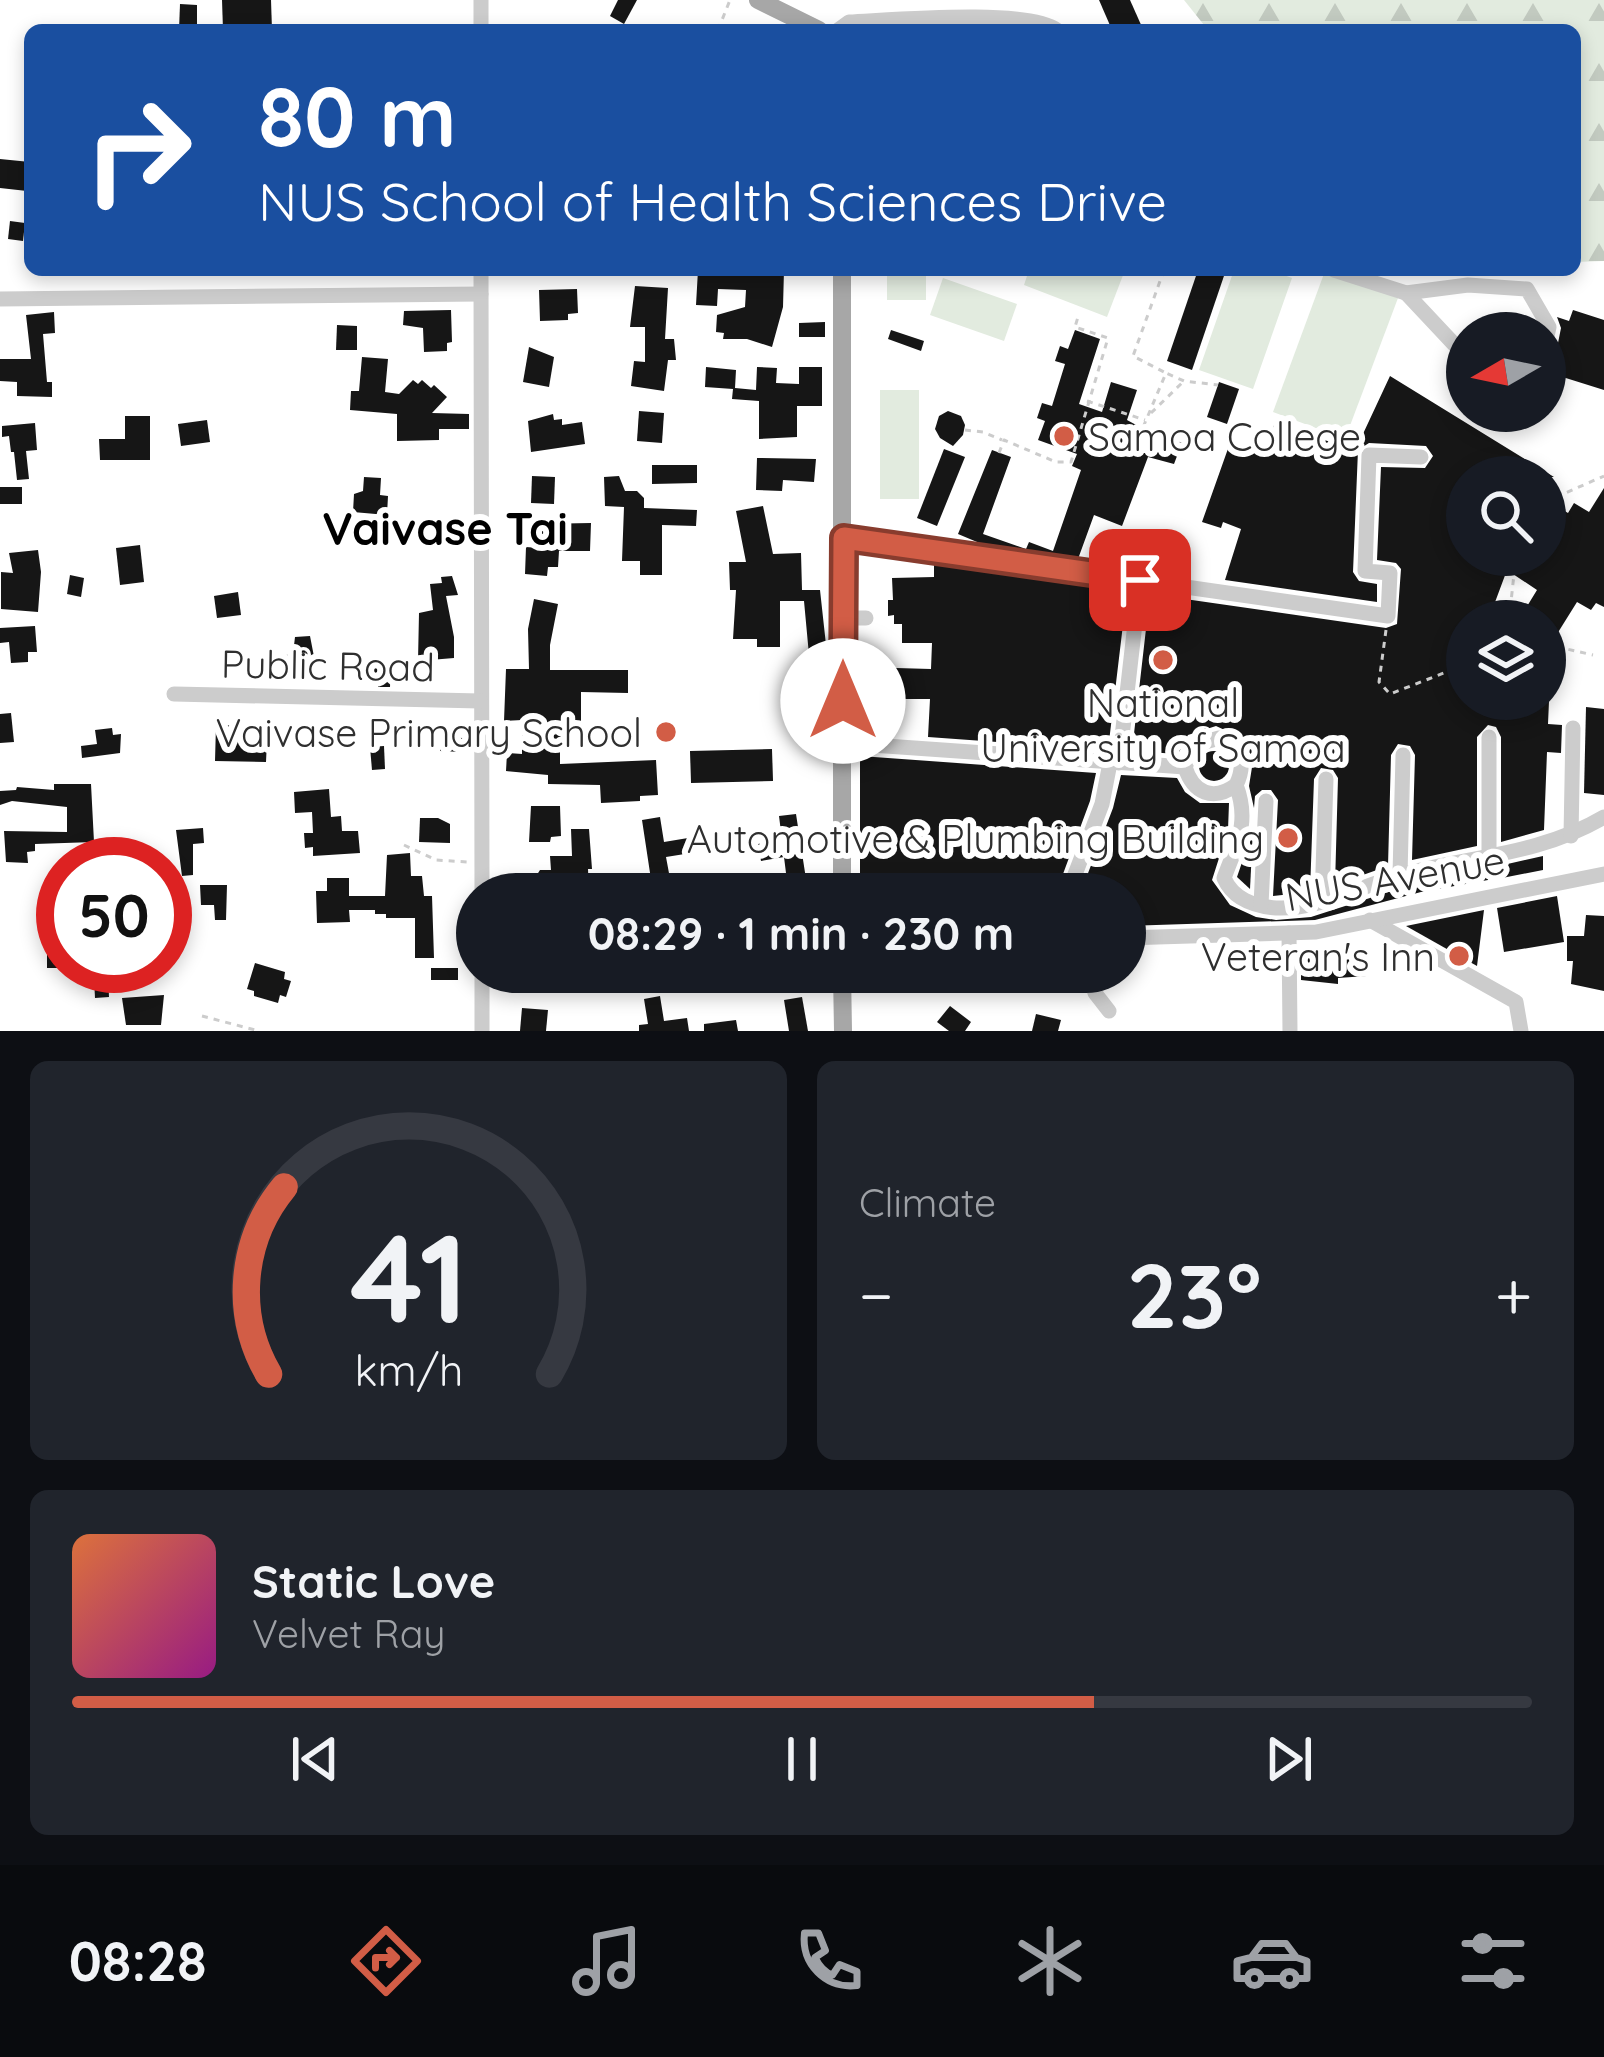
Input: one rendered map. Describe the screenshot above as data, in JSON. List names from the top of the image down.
{
  "streets": {
    "street": ["Public Road", "NUS Avenue"]
  },
  "districts": ["Vaivase Tai"],
  "places": [
    "Samoa College",
    "National University of Samoa",
    "Vaivase Primary School",
    "Automotive & Plumbing Building",
    "Veteran's Inn"
  ],
  "north": "left",
  "page": {
    "turn": ["80 m", "NUS School of Health Sciences Drive"],
    "limit": "50",
    "trip": "08:29 · 1 min · 230 m",
    "tile": "Climate",
    "heat": ["−", "23°", "+"],
    "song": ["Static Love", "Velvet Ray"],
    "tabs": "08:28",
    "gauge": ["41", "km/h"]
  }
}
